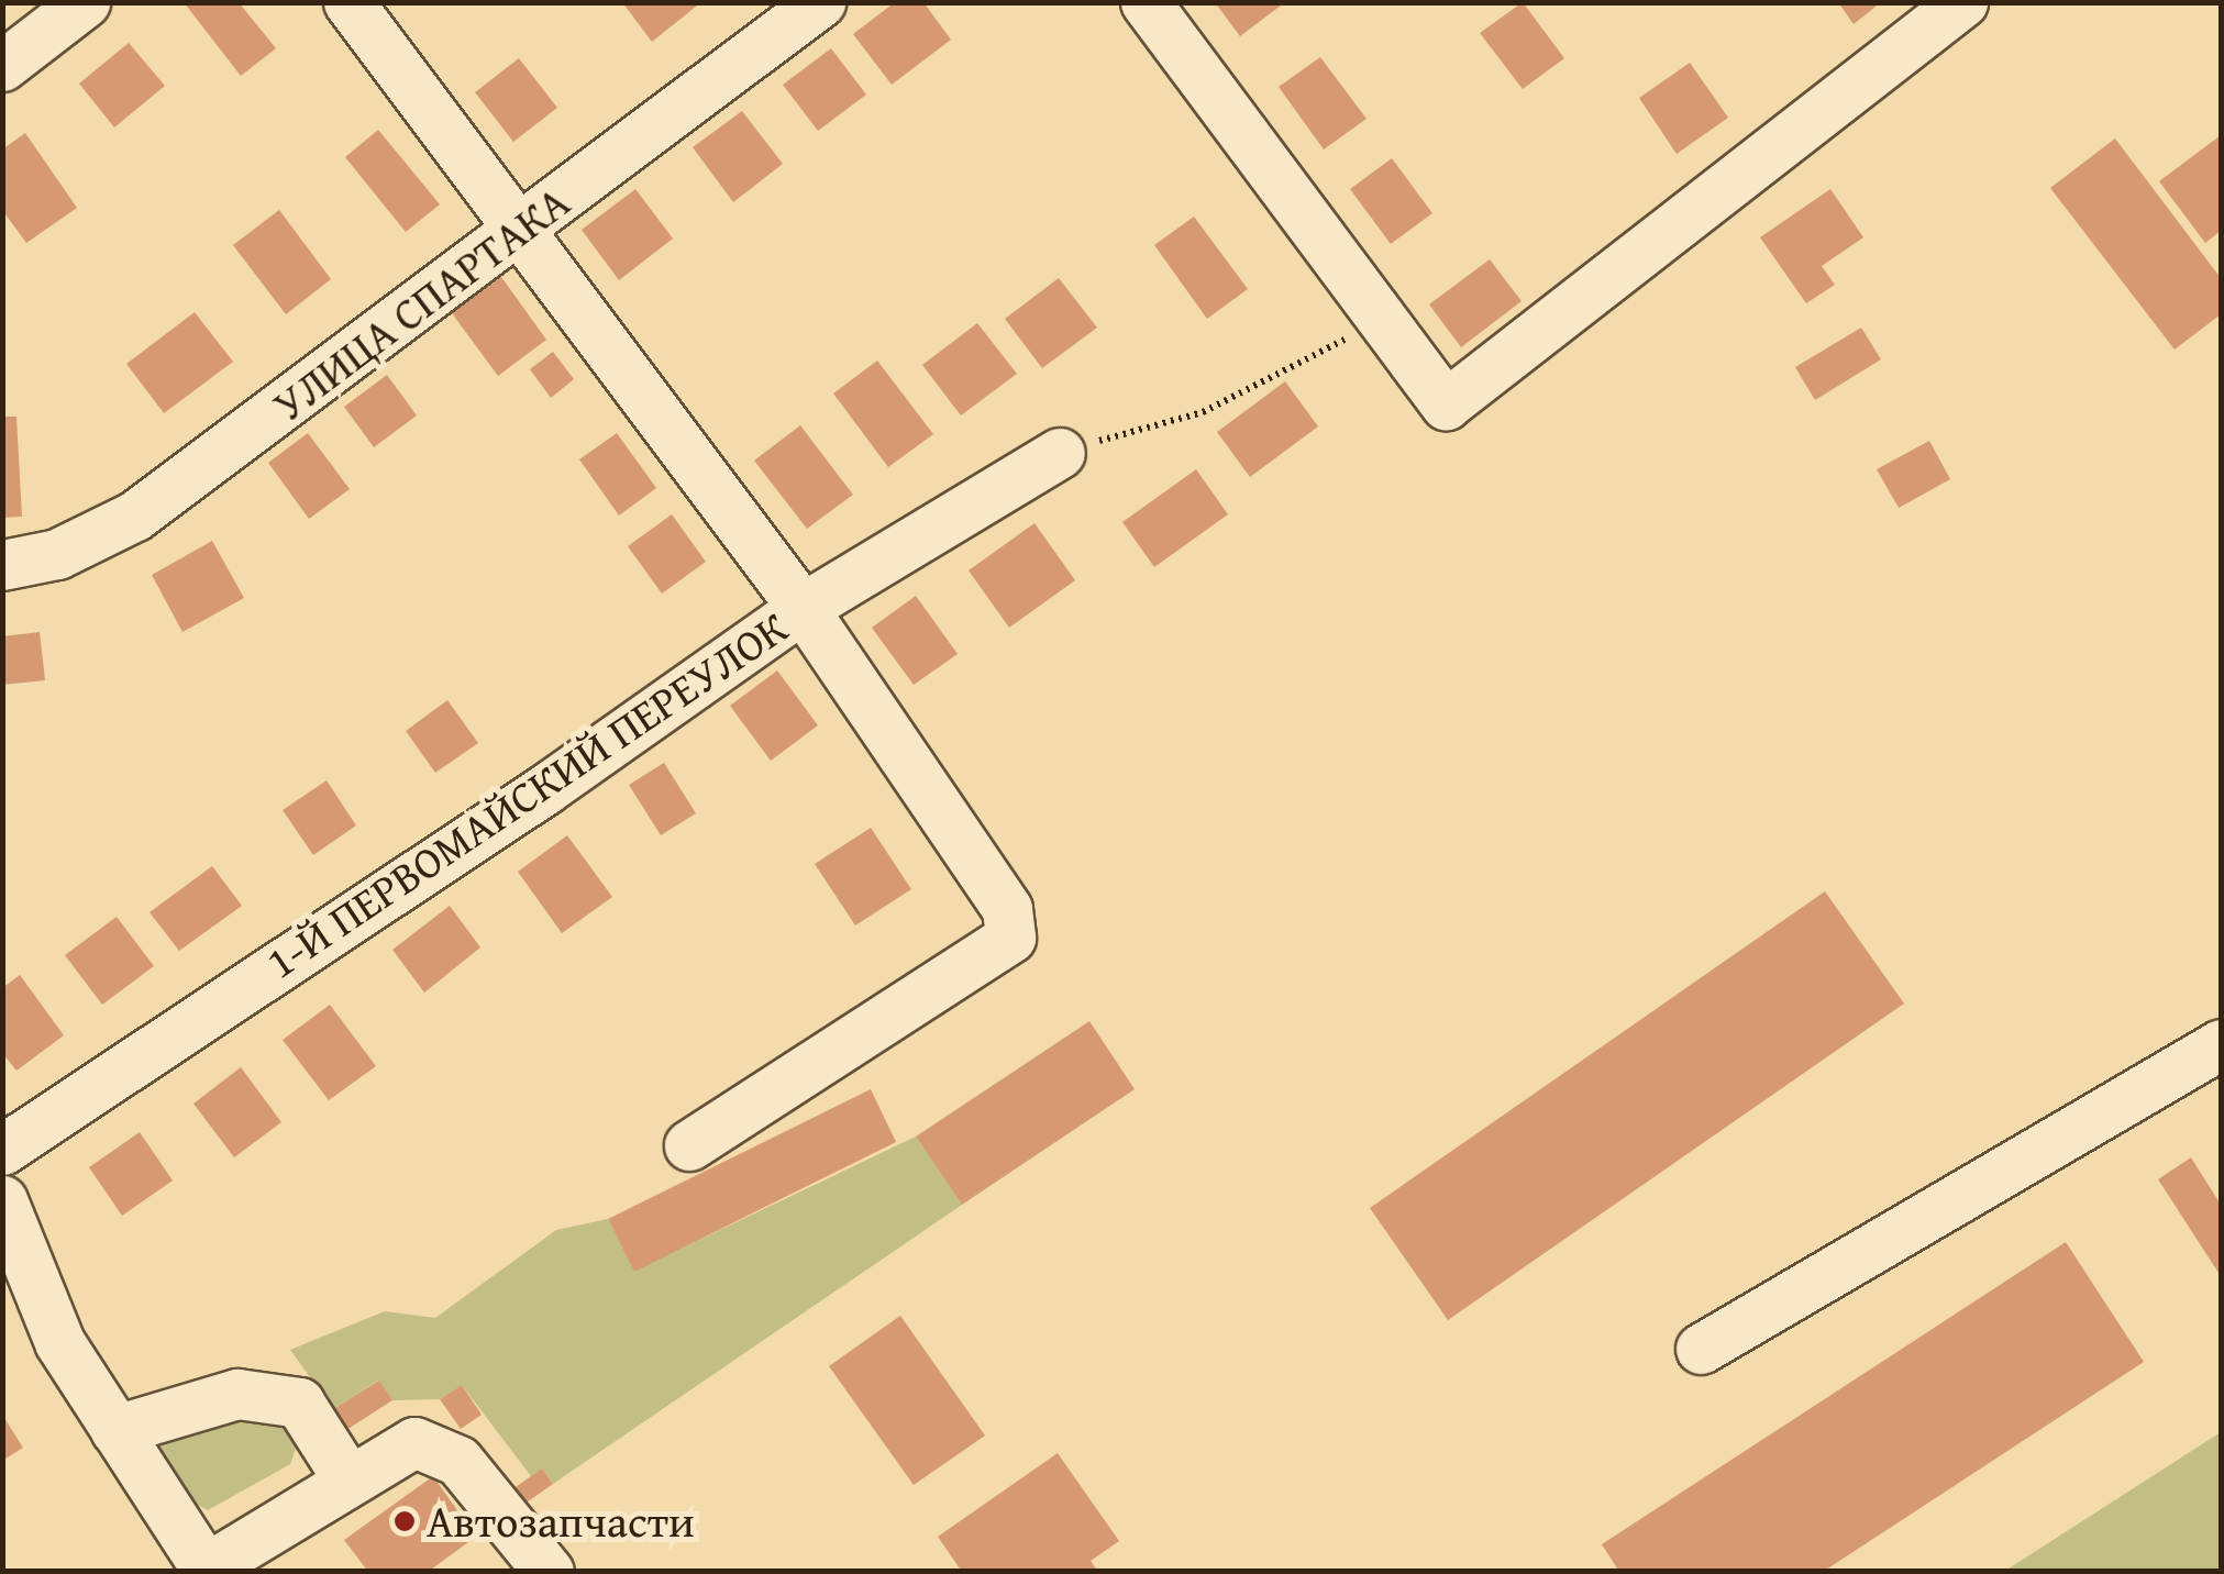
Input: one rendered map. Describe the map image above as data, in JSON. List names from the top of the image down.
{
  "streets": {
    "street": ["УЛИЦА СПАРТАКА", "1-Й ПЕРВОМАЙСКИЙ ПЕРЕУЛОК"]
  },
  "places": ["Автозапчасти"]
}
